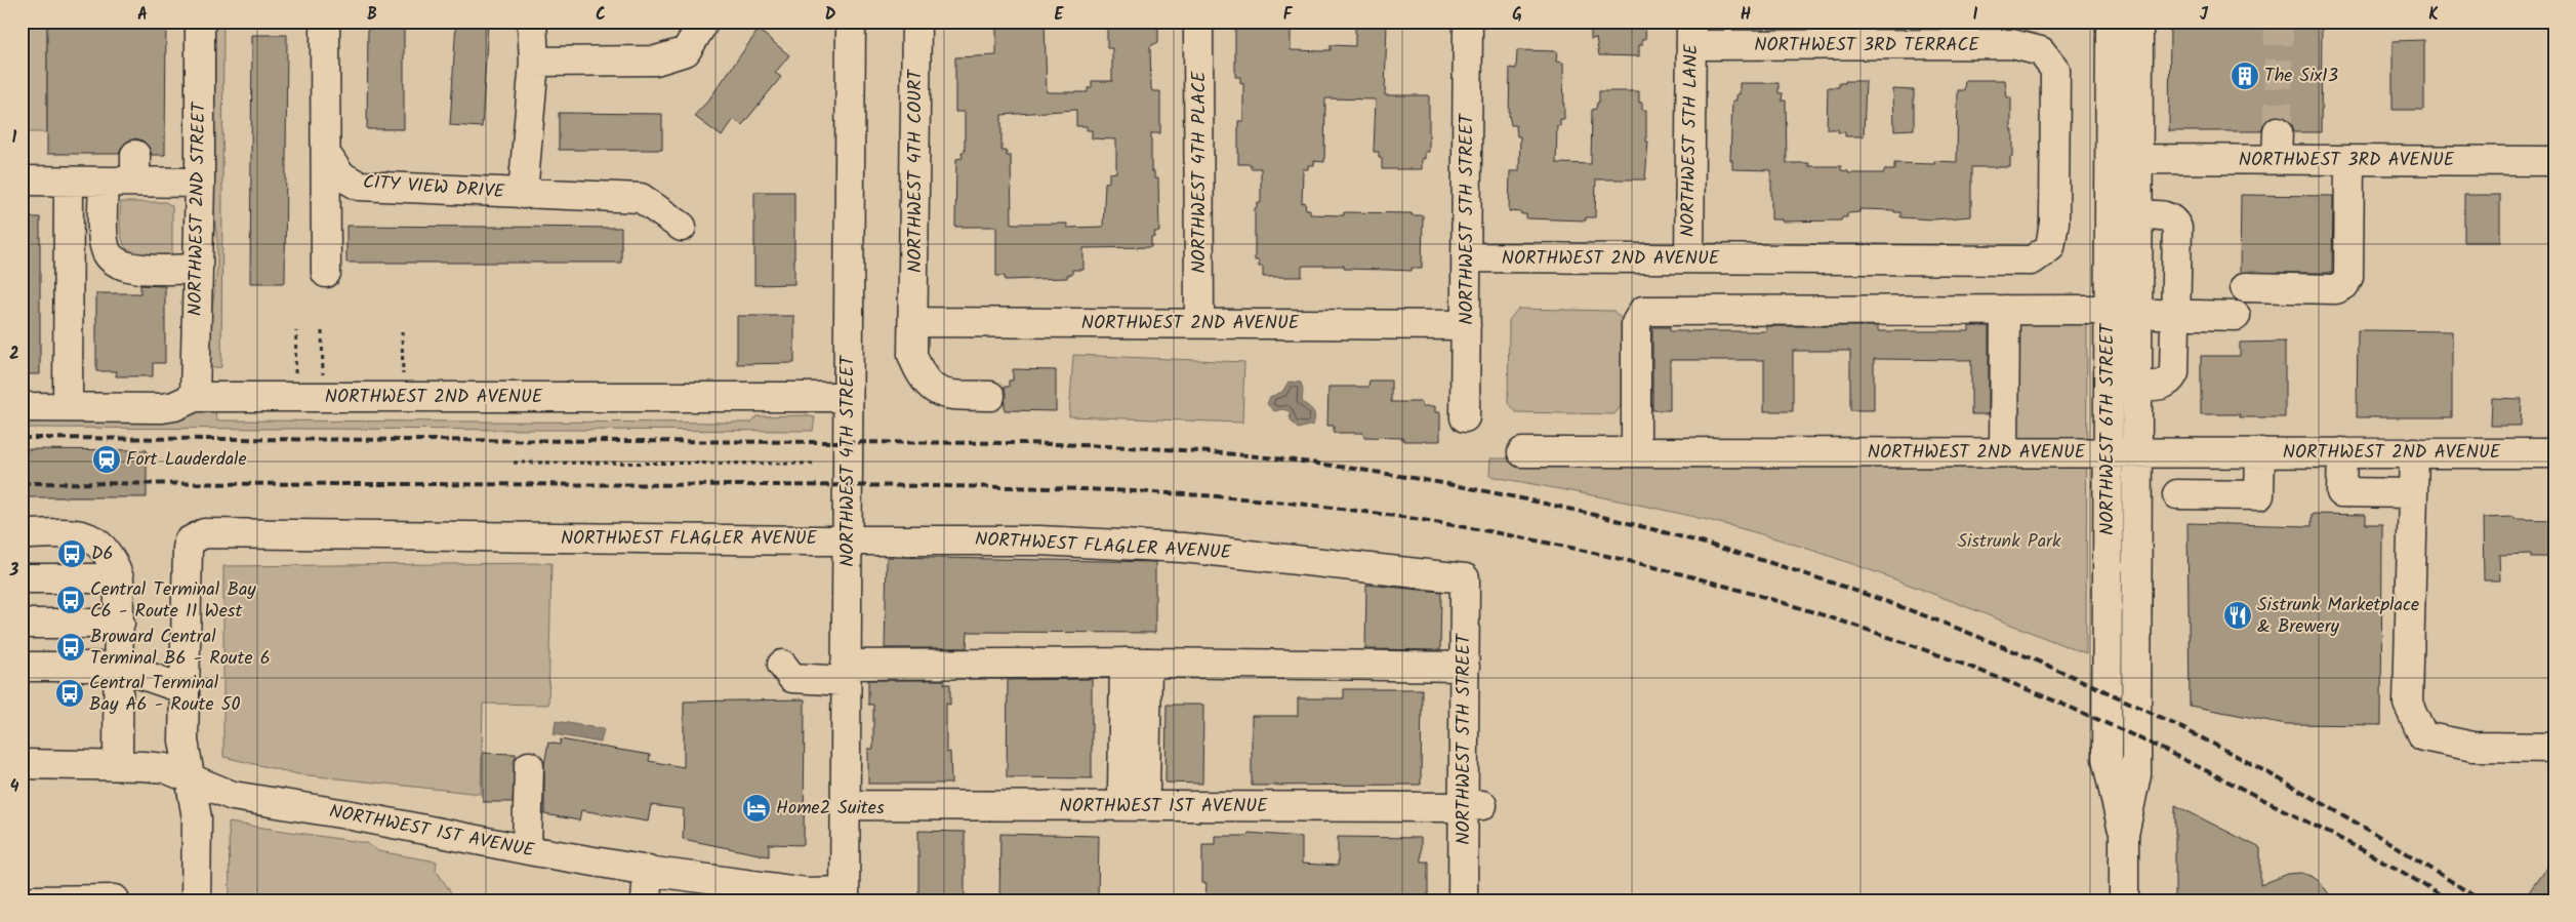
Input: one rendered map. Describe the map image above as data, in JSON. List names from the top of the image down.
{
  "streets": {
    "street": [
      "NORTHWEST 3RD TERRACE",
      "NORTHWEST 5TH LANE",
      "NORTHWEST 3RD AVENUE",
      "NORTHWEST 4TH COURT",
      "NORTHWEST 4TH PLACE",
      "CITY VIEW DRIVE",
      "NORTHWEST 2ND STREET",
      "NORTHWEST 5TH STREET",
      "NORTHWEST 2ND AVENUE",
      "NORTHWEST 6TH STREET",
      "NORTHWEST 4TH STREET",
      "NORTHWEST FLAGLER AVENUE",
      "NORTHWEST 1ST AVENUE"
    ]
  },
  "crossings": [
    ["NORTHWEST 3RD TERRACE", "NORTHWEST 5TH LANE"],
    ["NORTHWEST 3RD TERRACE", "NORTHWEST 2ND AVENUE"],
    ["NORTHWEST 5TH LANE", "NORTHWEST 2ND AVENUE"],
    ["NORTHWEST 3RD AVENUE", "NORTHWEST 6TH STREET"],
    ["NORTHWEST 4TH COURT", "NORTHWEST 2ND AVENUE"],
    ["NORTHWEST 4TH PLACE", "NORTHWEST 2ND AVENUE"],
    ["NORTHWEST 2ND STREET", "NORTHWEST 2ND AVENUE"],
    ["NORTHWEST 5TH STREET", "NORTHWEST 2ND AVENUE"],
    ["NORTHWEST 5TH STREET", "NORTHWEST FLAGLER AVENUE"],
    ["NORTHWEST 5TH STREET", "NORTHWEST 1ST AVENUE"],
    ["NORTHWEST 2ND AVENUE", "NORTHWEST 6TH STREET"],
    ["NORTHWEST 2ND AVENUE", "NORTHWEST 4TH STREET"],
    ["NORTHWEST 4TH STREET", "NORTHWEST FLAGLER AVENUE"],
    ["NORTHWEST 4TH STREET", "NORTHWEST 1ST AVENUE"]
  ],
  "parks": ["Sistrunk Park"],
  "places": {
    "building": ["The Six13"],
    "station": ["Fort Lauderdale"],
    "bus stop": [
      "D6",
      "Central Terminal Bay C6 - Route 11 West",
      "Broward Central Terminal B6 - Route 6",
      "Central Terminal Bay A6 - Route 50"
    ],
    "restaurant": ["Sistrunk Marketplace & Brewery"],
    "hotel": ["Home2 Suites"]
  },
  "grid": {
    "columns": [
      "A",
      "B",
      "C",
      "D",
      "E",
      "F",
      "G",
      "H",
      "I",
      "J",
      "K"
    ],
    "rows": [
      "1",
      "2",
      "3",
      "4"
    ]
  }
}
